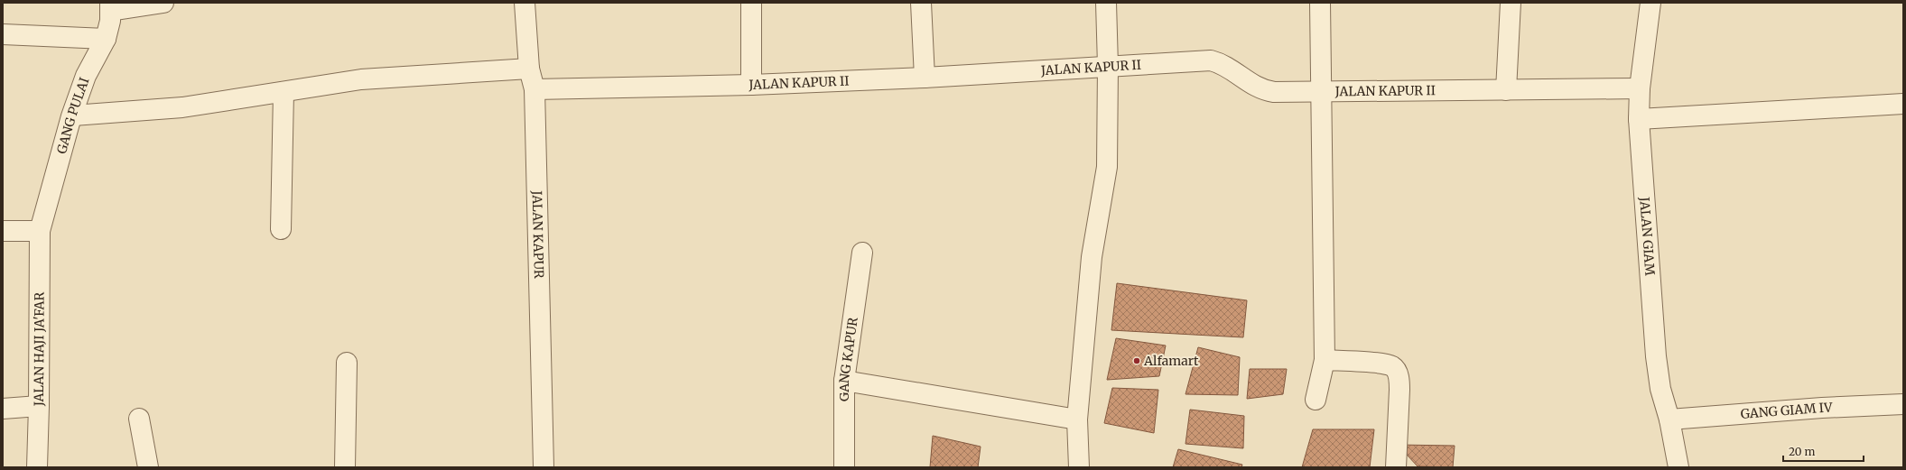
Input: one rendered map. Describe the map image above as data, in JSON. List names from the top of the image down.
{
  "streets": {
    "street": [
      "JALAN KAPUR II",
      "GANG PULAI",
      "JALAN KAPUR",
      "JALAN GIAM",
      "JALAN HAJI JA'FAR",
      "GANG KAPUR",
      "GANG GIAM IV"
    ]
  },
  "crossings": [
    ["JALAN KAPUR II", "JALAN KAPUR"],
    ["JALAN KAPUR II", "JALAN GIAM"],
    ["GANG PULAI", "JALAN HAJI JA'FAR"],
    ["JALAN GIAM", "GANG GIAM IV"]
  ],
  "places": ["Alfamart"],
  "scale_bar": "20 m"
}
